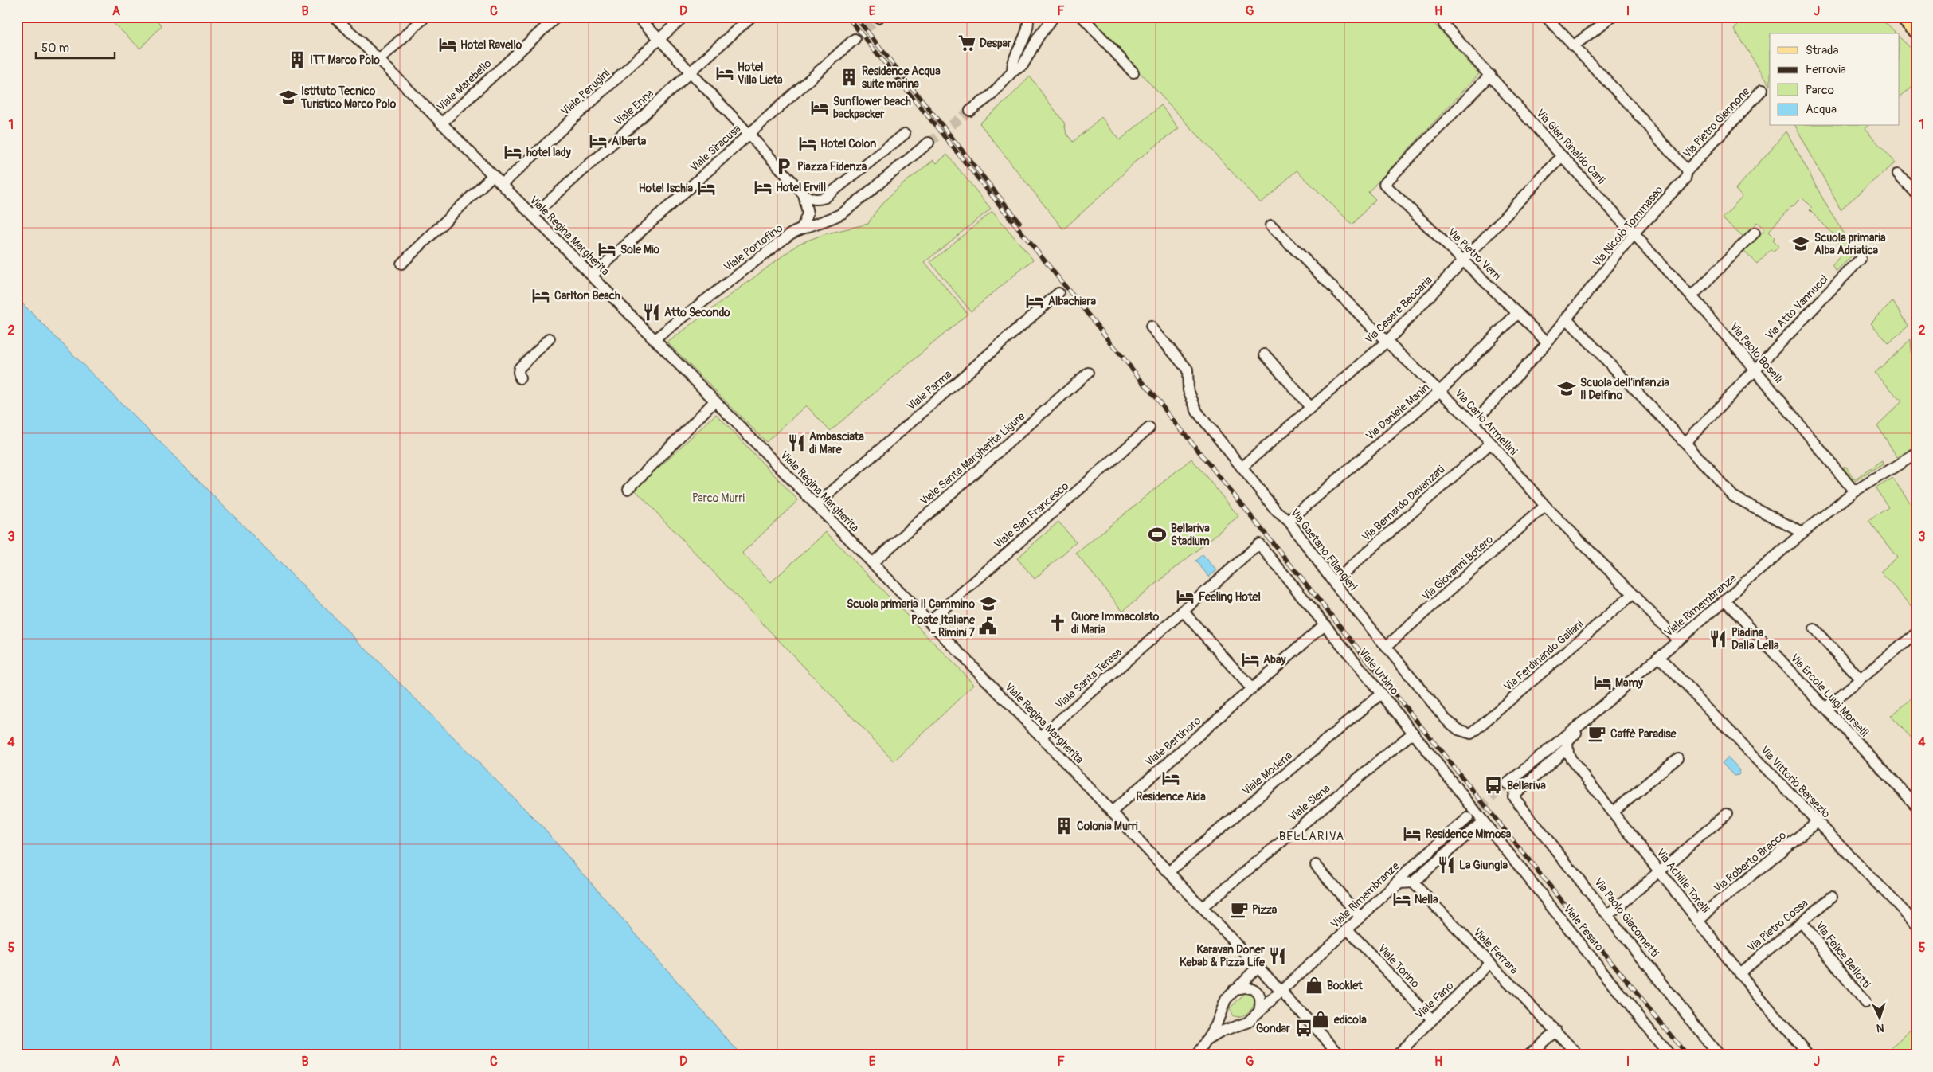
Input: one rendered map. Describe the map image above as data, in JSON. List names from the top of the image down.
{
  "streets": {
    "street": [
      "Viale Marebello",
      "Viale Perugini",
      "Viale Enna",
      "Via Pietro Giannone",
      "Via Gian Rinaldo Carli",
      "Viale Siracusa",
      "Via Nicolò Tommaseo",
      "Viale Regina Margherita",
      "Viale Portofino",
      "Via Pietro Verri",
      "Via Atto Vannucci",
      "Via Cesare Beccaria",
      "Via Paolo Boselli",
      "Viale Parma",
      "Via Daniele Manin",
      "Via Carlo Armellini",
      "Viale Santa Margherita Ligure",
      "Via Bernardo Davanzati",
      "Viale San Francesco",
      "Via Gaetano Filangieri",
      "Via Giovanni Botero",
      "Viale Rimembranze",
      "Via Ferdinando Galiani",
      "Viale Urbino",
      "Viale Santa Teresa",
      "Via Ercole Luigi Morselli",
      "Viale Bertinoro",
      "Viale Modena",
      "Via Vittorio Bersezio",
      "Viale Siena",
      "Via Roberto Bracco",
      "Via Achille Torelli",
      "Via Paolo Giacometti",
      "Via Pietro Cossa",
      "Viale Pesaro",
      "Viale Ferrara",
      "Via Felice Bellotti",
      "Viale Torino",
      "Viale Fano"
    ]
  },
  "crossings": [
    ["Viale Marebello", "Viale Regina Margherita"],
    ["Viale Perugini", "Viale Regina Margherita"],
    ["Viale Enna", "Viale Regina Margherita"],
    ["Via Pietro Giannone", "Via Nicolò Tommaseo"],
    ["Via Gian Rinaldo Carli", "Via Nicolò Tommaseo"],
    ["Via Gian Rinaldo Carli", "Via Pietro Verri"],
    ["Via Gian Rinaldo Carli", "Via Cesare Beccaria"],
    ["Via Gian Rinaldo Carli", "Via Paolo Boselli"],
    ["Viale Siracusa", "Viale Regina Margherita"],
    ["Via Nicolò Tommaseo", "Via Pietro Verri"],
    ["Via Nicolò Tommaseo", "Via Paolo Boselli"],
    ["Via Nicolò Tommaseo", "Via Carlo Armellini"],
    ["Viale Regina Margherita", "Viale Portofino"],
    ["Viale Regina Margherita", "Viale Parma"],
    ["Viale Regina Margherita", "Viale Santa Margherita Ligure"],
    ["Viale Regina Margherita", "Viale San Francesco"],
    ["Viale Regina Margherita", "Viale Rimembranze"],
    ["Viale Regina Margherita", "Viale Santa Teresa"],
    ["Viale Regina Margherita", "Viale Bertinoro"],
    ["Viale Regina Margherita", "Viale Modena"],
    ["Viale Regina Margherita", "Viale Siena"],
    ["Via Pietro Verri", "Via Cesare Beccaria"],
    ["Via Pietro Verri", "Via Daniele Manin"],
    ["Via Atto Vannucci", "Via Paolo Boselli"],
    ["Via Cesare Beccaria", "Via Carlo Armellini"],
    ["Via Cesare Beccaria", "Via Gaetano Filangieri"],
    ["Via Paolo Boselli", "Viale Rimembranze"],
    ["Via Daniele Manin", "Via Carlo Armellini"],
    ["Via Daniele Manin", "Via Gaetano Filangieri"],
    ["Via Carlo Armellini", "Via Bernardo Davanzati"],
    ["Via Carlo Armellini", "Via Giovanni Botero"],
    ["Via Carlo Armellini", "Viale Rimembranze"],
    ["Via Carlo Armellini", "Via Ferdinando Galiani"],
    ["Via Bernardo Davanzati", "Via Gaetano Filangieri"],
    ["Via Gaetano Filangieri", "Via Giovanni Botero"],
    ["Via Gaetano Filangieri", "Via Ferdinando Galiani"],
    ["Viale Rimembranze", "Via Ercole Luigi Morselli"],
    ["Viale Rimembranze", "Via Vittorio Bersezio"],
    ["Viale Rimembranze", "Viale Ferrara"],
    ["Viale Rimembranze", "Viale Torino"],
    ["Viale Urbino", "Viale Santa Teresa"],
    ["Viale Urbino", "Viale Bertinoro"],
    ["Viale Urbino", "Viale Modena"],
    ["Viale Urbino", "Viale Siena"],
    ["Viale Urbino", "Viale Pesaro"],
    ["Via Vittorio Bersezio", "Via Roberto Bracco"],
    ["Via Roberto Bracco", "Via Achille Torelli"],
    ["Via Achille Torelli", "Via Paolo Giacometti"],
    ["Via Achille Torelli", "Via Pietro Cossa"],
    ["Via Pietro Cossa", "Via Felice Bellotti"],
    ["Viale Ferrara", "Viale Fano"],
    ["Viale Torino", "Viale Fano"]
  ],
  "districts": ["BELLARIVA"],
  "parks": ["Parco Murri"],
  "places": {
    "supermarket": ["Despar"],
    "hotel": [
      "Hotel Ravello",
      "Hotel Villa Lieta",
      "Sunflower beach backpacker",
      "Alberta",
      "Hotel Colon",
      "hotel lady",
      "Hotel Ervill",
      "Hotel Ischia",
      "Sole Mio",
      "Carlton Beach",
      "Albachiara",
      "Feeling Hotel",
      "Abay",
      "Mamy",
      "Residence Aida",
      "Residence Mimosa",
      "Nella"
    ],
    "building": ["ITT Marco Polo", "Residence Acqua suite marina", "Colonia Murri"],
    "school or university": [
      "Istituto Tecnico Turistico Marco Polo",
      "Scuola primaria Alba Adriatica",
      "Scuola dell'infanzia Il Delfino",
      "Scuola primaria Il Cammino"
    ],
    "parking": ["Piazza Fidenza"],
    "restaurant": [
      "Atto Secondo",
      "Ambasciata di Mare",
      "Piadina Dalla Lella",
      "La Giungla",
      "Karavan Doner Kebab & Pizza Life"
    ],
    "sports": ["Bellariva Stadium"],
    "church": ["Cuore Immacolato di Maria"],
    "public building": ["Poste Italiane - Rimini 7"],
    "cafe": ["Caffè Paradise", "Pizza"],
    "bus stop": ["Bellariva", "Gondar"],
    "shop": ["Booklet", "edicola"]
  },
  "legend": [
    "Strada",
    "Ferrovia",
    "Parco",
    "Acqua"
  ],
  "scale_bar": "50 m",
  "north": "bottom",
  "grid": {
    "columns": [
      "A",
      "B",
      "C",
      "D",
      "E",
      "F",
      "G",
      "H",
      "I",
      "J"
    ],
    "rows": [
      "1",
      "2",
      "3",
      "4",
      "5"
    ]
  }
}
